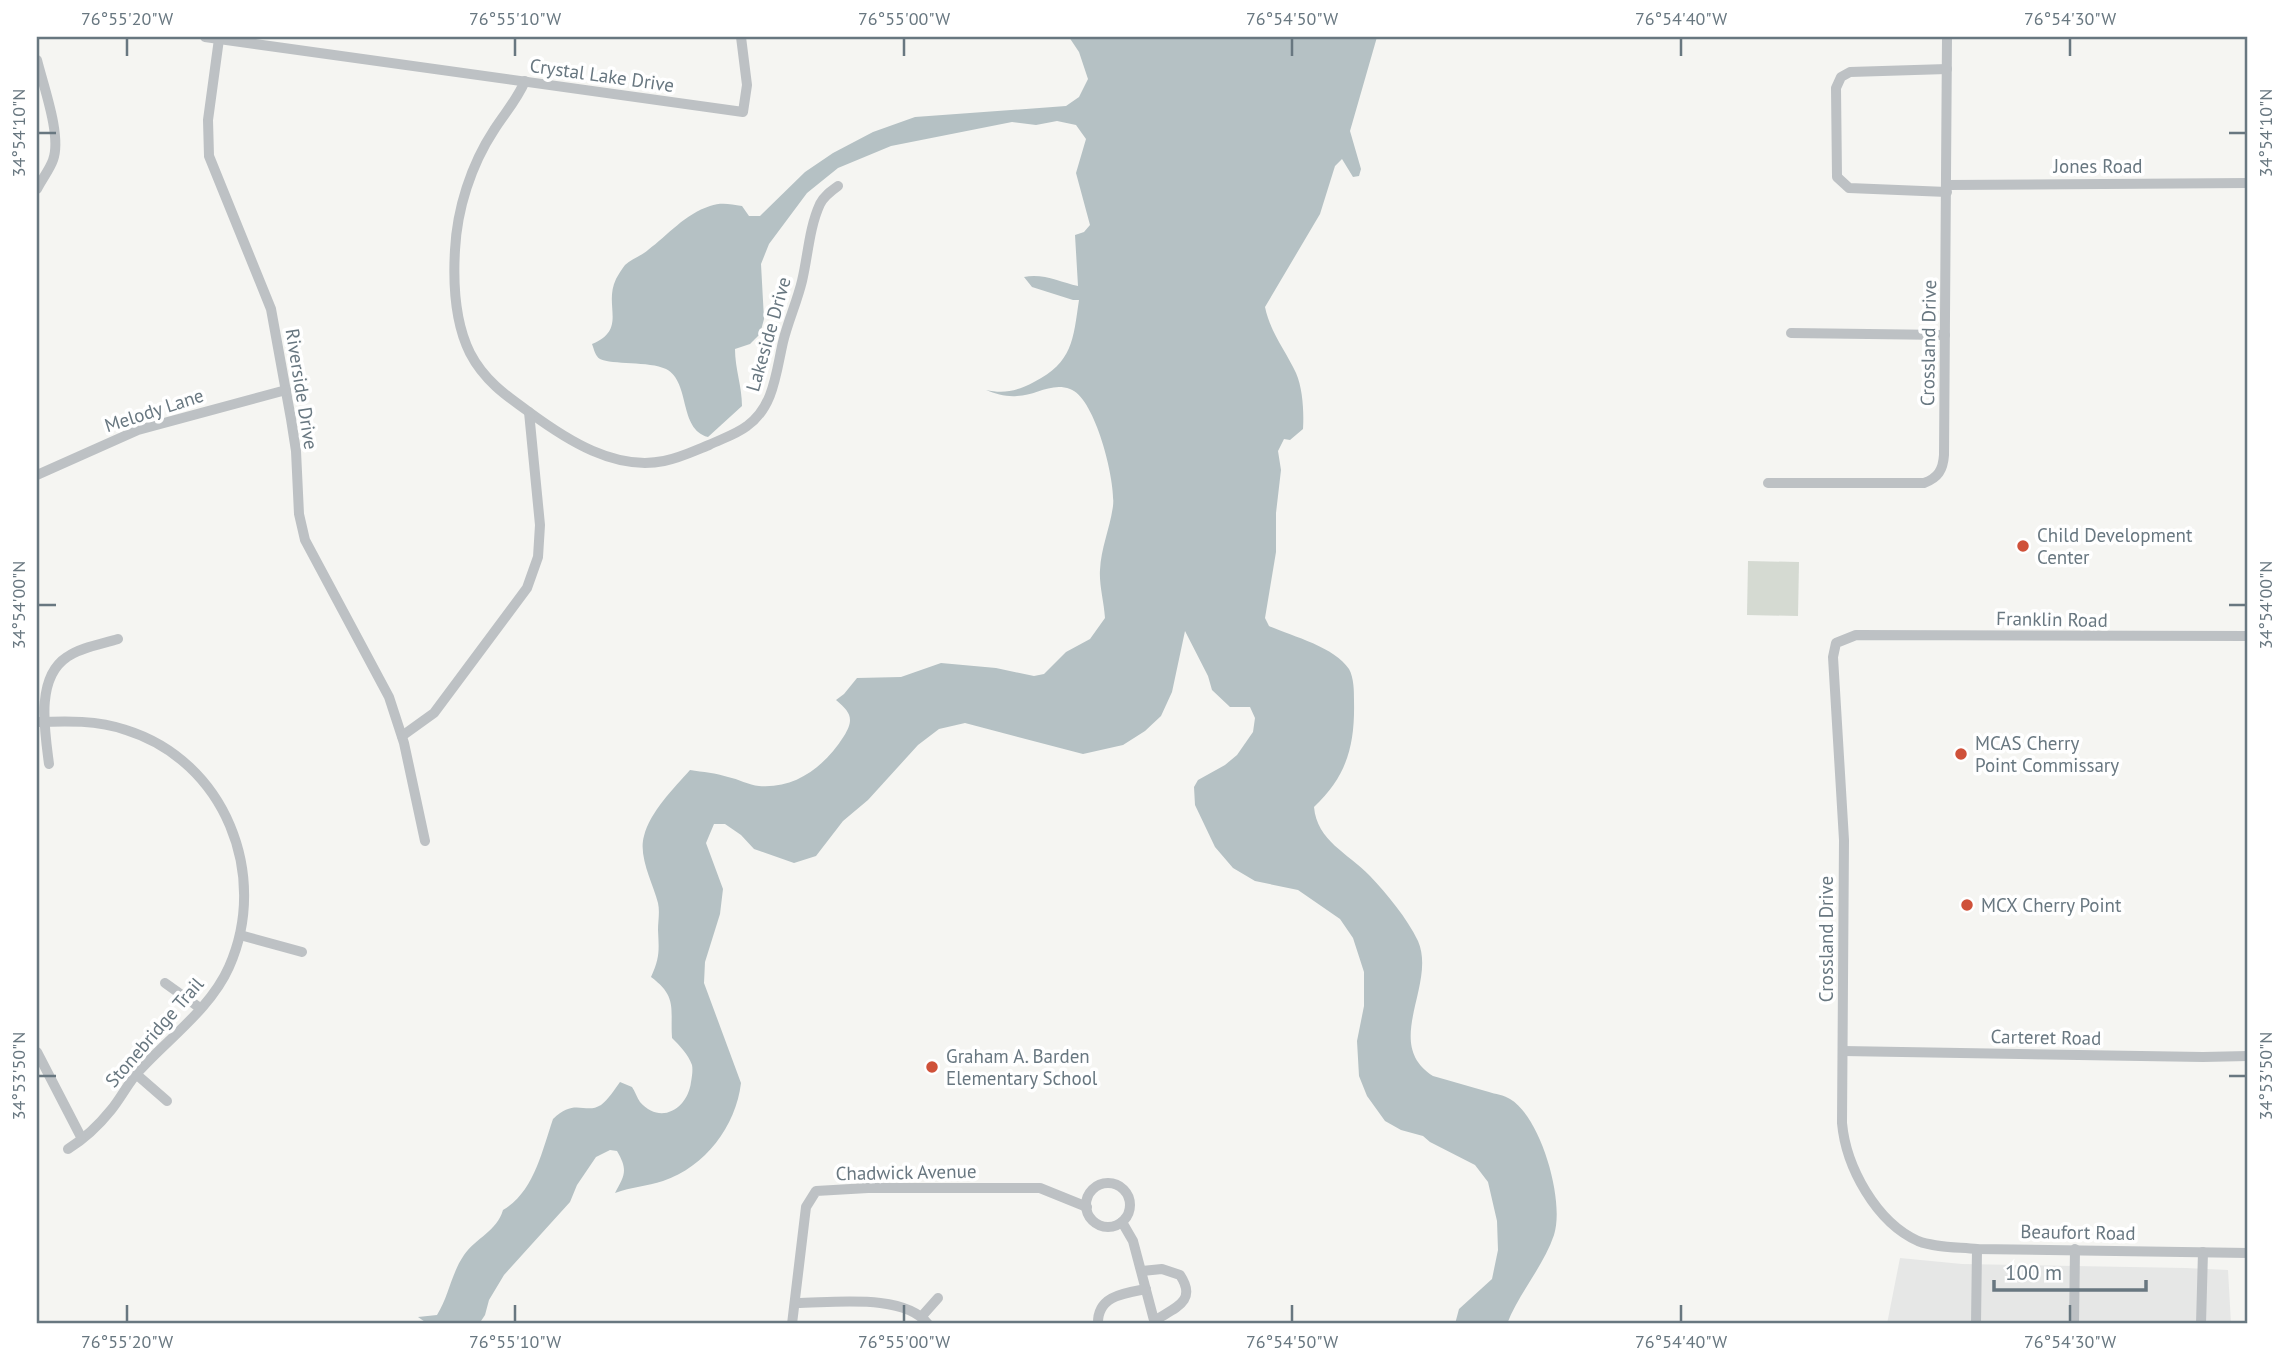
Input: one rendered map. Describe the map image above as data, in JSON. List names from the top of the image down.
{
  "streets": {
    "street": [
      "Crystal Lake Drive",
      "Jones Road",
      "Lakeside Drive",
      "Crossland Drive",
      "Riverside Drive",
      "Melody Lane",
      "Franklin Road",
      "Stonebridge Trail",
      "Carteret Road",
      "Chadwick Avenue",
      "Beaufort Road"
    ]
  },
  "crossings": [
    ["Crystal Lake Drive", "Lakeside Drive"],
    ["Crystal Lake Drive", "Riverside Drive"],
    ["Jones Road", "Crossland Drive"],
    ["Crossland Drive", "Franklin Road"],
    ["Crossland Drive", "Carteret Road"],
    ["Crossland Drive", "Beaufort Road"],
    ["Riverside Drive", "Melody Lane"]
  ],
  "places": [
    "Child Development Center",
    "MCAS Cherry Point Commissary",
    "MCX Cherry Point",
    "Graham A. Barden Elementary School"
  ],
  "scale_bar": "100 m",
  "coordinates": [
    "76°55'20\"W",
    "76°55'10\"W",
    "76°55'00\"W",
    "76°54'50\"W",
    "76°54'40\"W",
    "76°54'30\"W",
    "34°54'10\"N",
    "34°54'00\"N",
    "34°53'50\"N"
  ]
}
